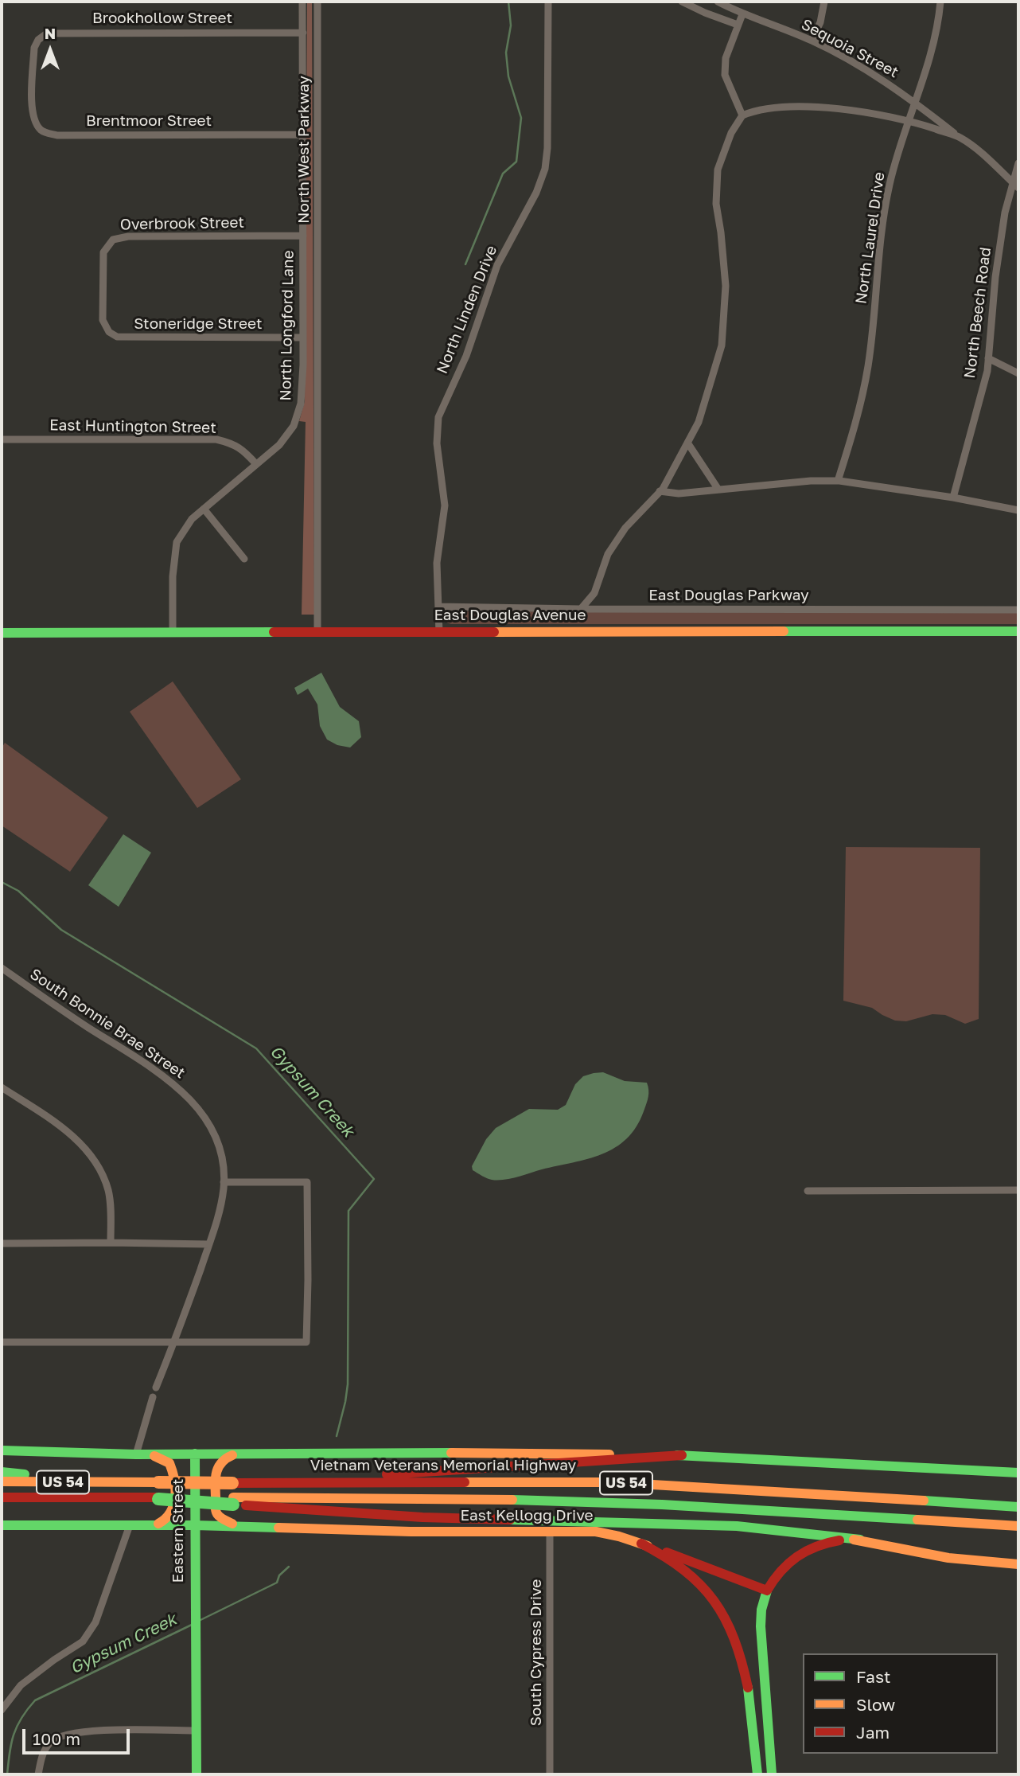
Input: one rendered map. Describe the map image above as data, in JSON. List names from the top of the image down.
{
  "streets": {
    "main road": [
      "East Douglas Avenue",
      "Vietnam Veterans Memorial Highway",
      "US 54",
      "East Kellogg Drive",
      "Eastern Street"
    ],
    "street": [
      "Brookhollow Street",
      "Sequoia Street",
      "Brentmoor Street",
      "North West Parkway",
      "Overbrook Street",
      "North Laurel Drive",
      "North Linden Drive",
      "North Beech Road",
      "Stoneridge Street",
      "North Longford Lane",
      "East Huntington Street",
      "East Douglas Parkway",
      "South Bonnie Brae Street",
      "South Cypress Drive"
    ]
  },
  "crossings": [
    ["Brookhollow Street", "Brentmoor Street"],
    ["Brookhollow Street", "North Longford Lane"],
    ["Sequoia Street", "North Laurel Drive"],
    ["Sequoia Street", "North Beech Road"],
    ["Brentmoor Street", "North Longford Lane"],
    ["North West Parkway", "East Douglas Avenue"],
    ["Overbrook Street", "Stoneridge Street"],
    ["Overbrook Street", "North Longford Lane"],
    ["North Linden Drive", "East Douglas Parkway"],
    ["North Linden Drive", "East Douglas Avenue"],
    ["Stoneridge Street", "North Longford Lane"],
    ["North Longford Lane", "East Huntington Street"],
    ["North Longford Lane", "East Douglas Avenue"],
    ["East Kellogg Drive", "Eastern Street"],
    ["East Kellogg Drive", "South Cypress Drive"]
  ],
  "water": ["Gypsum Creek"],
  "legend": ["Fast", "Slow", "Jam"],
  "scale_bar": "100 m",
  "north": "top"
}
